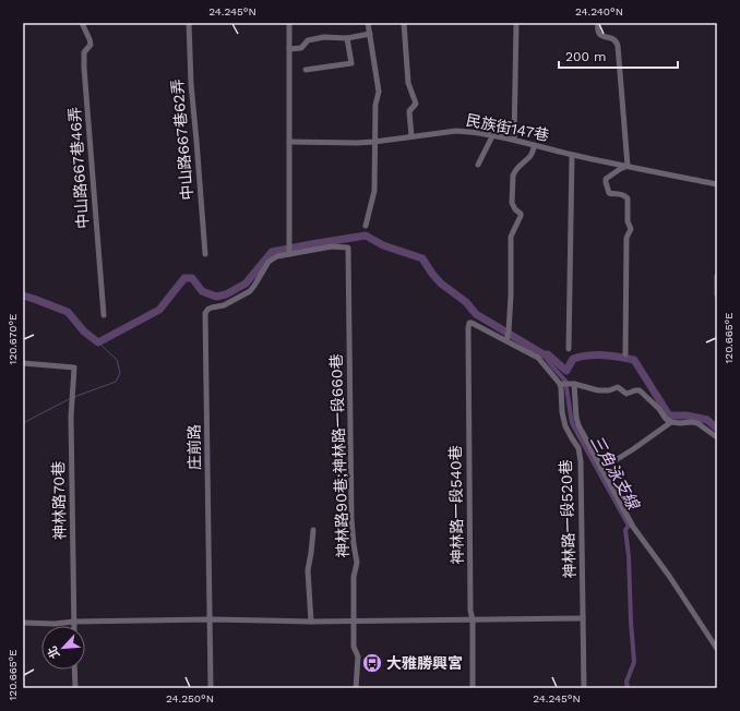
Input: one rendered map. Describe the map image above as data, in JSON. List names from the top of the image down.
{
  "streets": {
    "street": [
      "民族街147巷",
      "中山路667巷62弄",
      "中山路667巷46弄",
      "庄前路",
      "神林路90巷;神林路一段660巷",
      "神林路70巷",
      "神林路一段540巷",
      "神林路一段520巷"
    ]
  },
  "crossings": [
    ["庄前路", "神林路90巷;神林路一段660巷"]
  ],
  "water": ["三角泳支線"],
  "places": {
    "bus stop": ["大雅勝興宮"]
  },
  "scale_bar": "200 m",
  "north": "bottom left",
  "coordinates": [
    "24.245°N",
    "24.240°N",
    "120.665°E",
    "120.670°E",
    "24.250°N"
  ]
}
